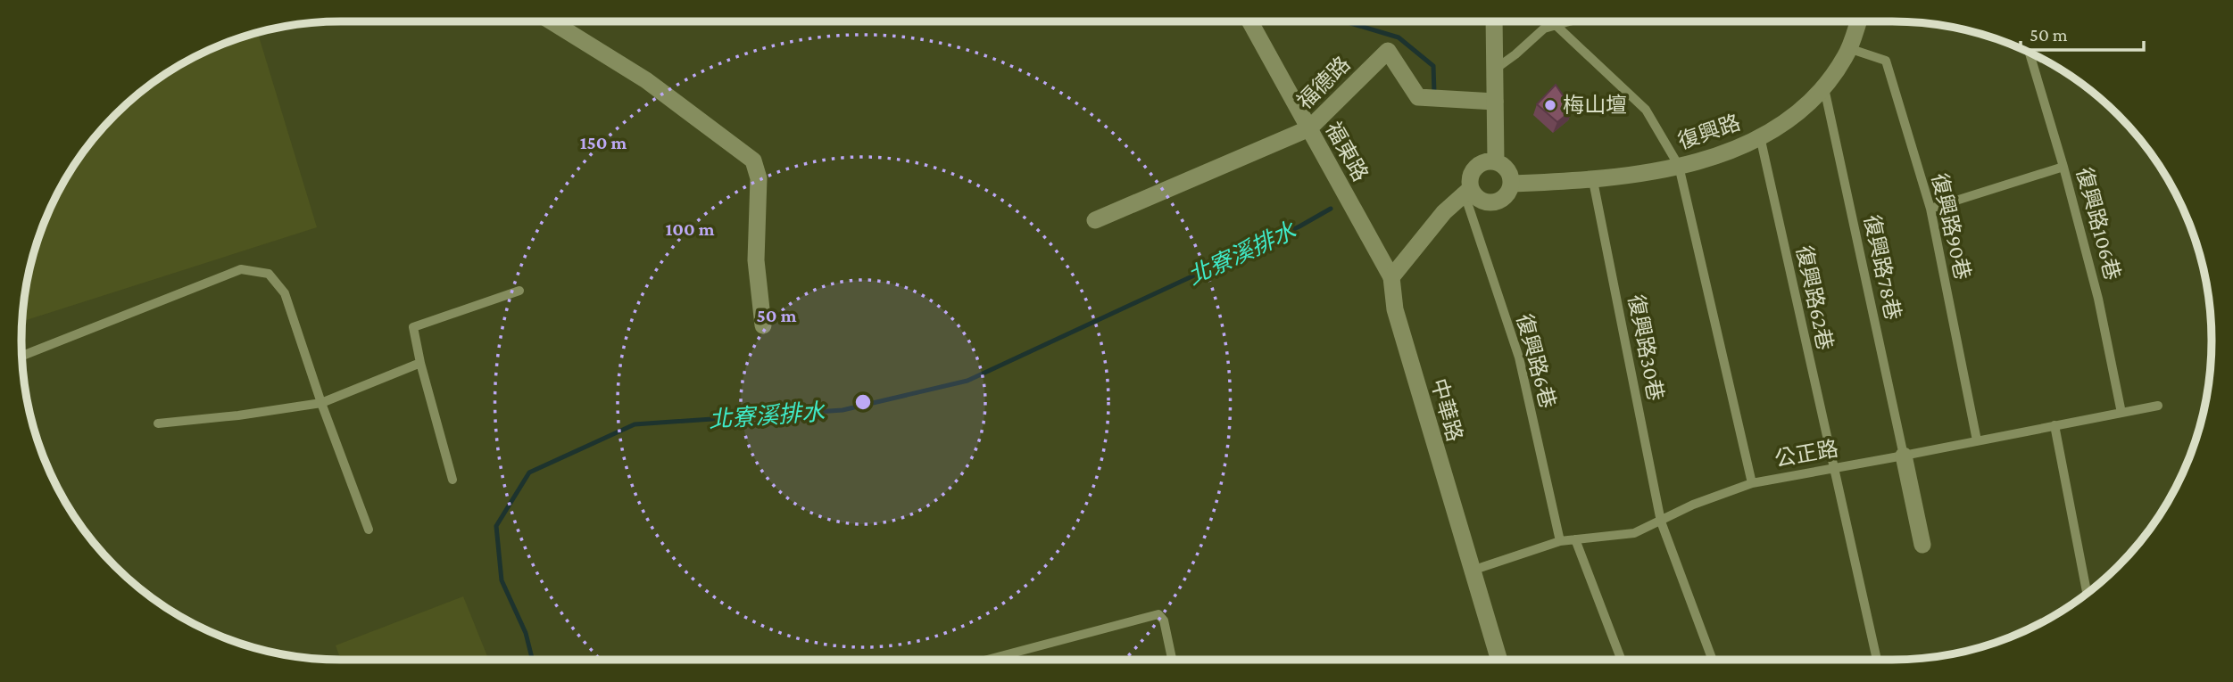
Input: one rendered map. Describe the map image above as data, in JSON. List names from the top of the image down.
{
  "streets": {
    "street": [
      "福德路",
      "復興路",
      "福東路",
      "中華路"
    ],
    "lane": [
      "復興路106巷",
      "復興路90巷",
      "復興路78巷",
      "復興路62巷",
      "復興路30巷",
      "復興路6巷",
      "公正路"
    ]
  },
  "crossings": [
    ["福德路", "福東路"],
    ["復興路", "復興路90巷"],
    ["復興路", "復興路78巷"],
    ["復興路", "復興路62巷"],
    ["復興路", "復興路30巷"],
    ["復興路", "復興路6巷"],
    ["福東路", "中華路"],
    ["復興路106巷", "公正路"],
    ["復興路90巷", "公正路"],
    ["復興路78巷", "公正路"],
    ["復興路62巷", "公正路"],
    ["復興路30巷", "公正路"],
    ["復興路6巷", "公正路"],
    ["中華路", "公正路"]
  ],
  "water": ["北寮溪排水"],
  "places": ["梅山壇"],
  "scale_bar": "50 m",
  "rings": ["150 m", "100 m", "50 m"]
}
